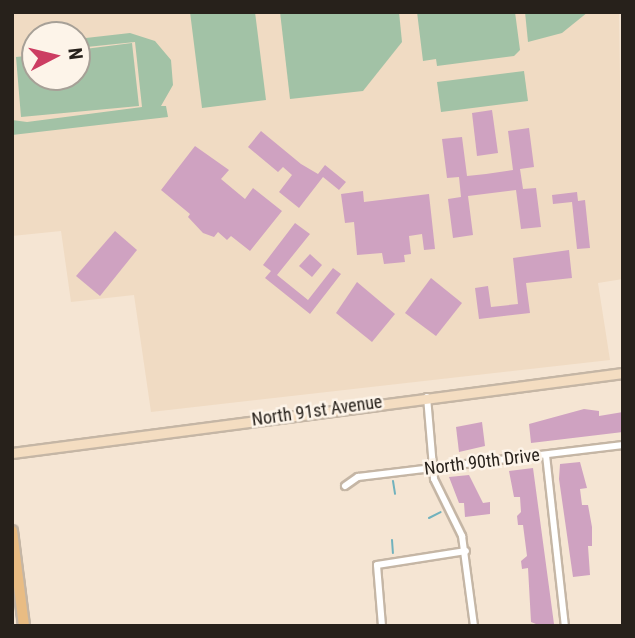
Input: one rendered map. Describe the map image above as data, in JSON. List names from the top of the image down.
{
  "streets": {
    "main road": ["North 91st Avenue"],
    "street": ["North 90th Drive"]
  },
  "north": "right"
}
